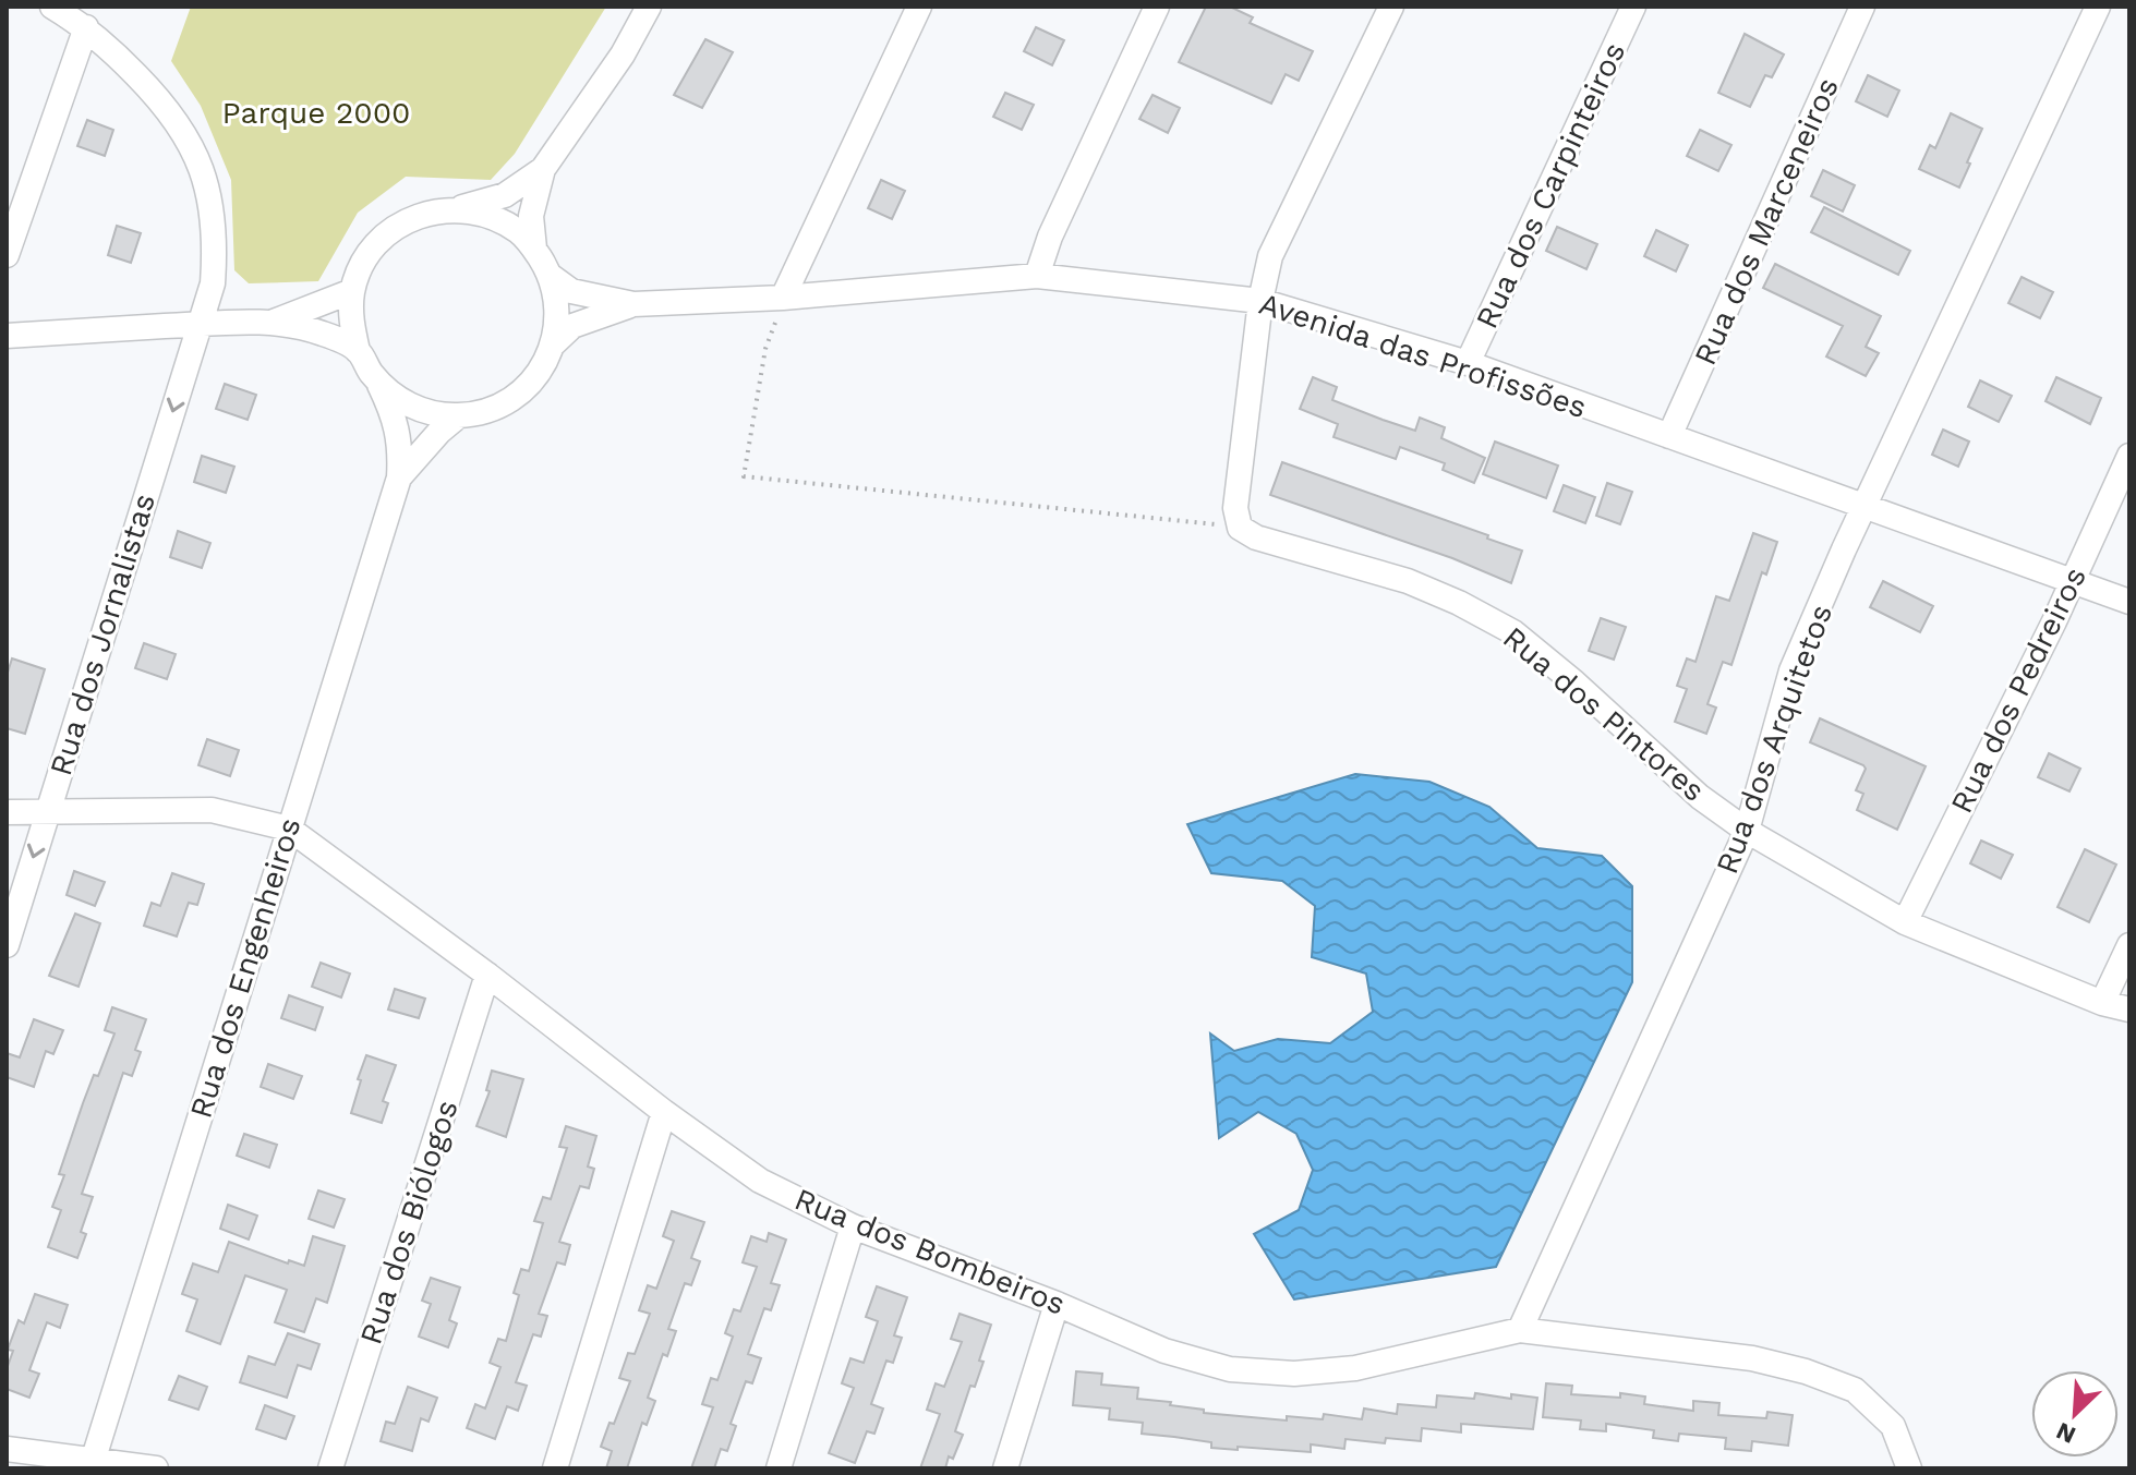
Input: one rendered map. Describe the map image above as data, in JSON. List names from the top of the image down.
{
  "streets": {
    "street": [
      "Rua dos Carpinteiros",
      "Rua dos Marceneiros",
      "Avenida das Profissões",
      "Rua dos Jornalistas",
      "Rua dos Pedreiros",
      "Rua dos Pintores",
      "Rua dos Arquitetos",
      "Rua dos Engenheiros",
      "Rua dos Biólogos",
      "Rua dos Bombeiros"
    ]
  },
  "crossings": [
    ["Rua dos Carpinteiros", "Avenida das Profissões"],
    ["Rua dos Marceneiros", "Avenida das Profissões"],
    ["Avenida das Profissões", "Rua dos Pedreiros"],
    ["Avenida das Profissões", "Rua dos Arquitetos"],
    ["Rua dos Jornalistas", "Rua dos Bombeiros"],
    ["Rua dos Pedreiros", "Rua dos Pintores"],
    ["Rua dos Pintores", "Rua dos Arquitetos"],
    ["Rua dos Arquitetos", "Rua dos Bombeiros"],
    ["Rua dos Engenheiros", "Rua dos Bombeiros"],
    ["Rua dos Biólogos", "Rua dos Bombeiros"]
  ],
  "one_way": ["Rua dos Jornalistas"],
  "parks": ["Parque 2000"],
  "north": "bottom left"
}
